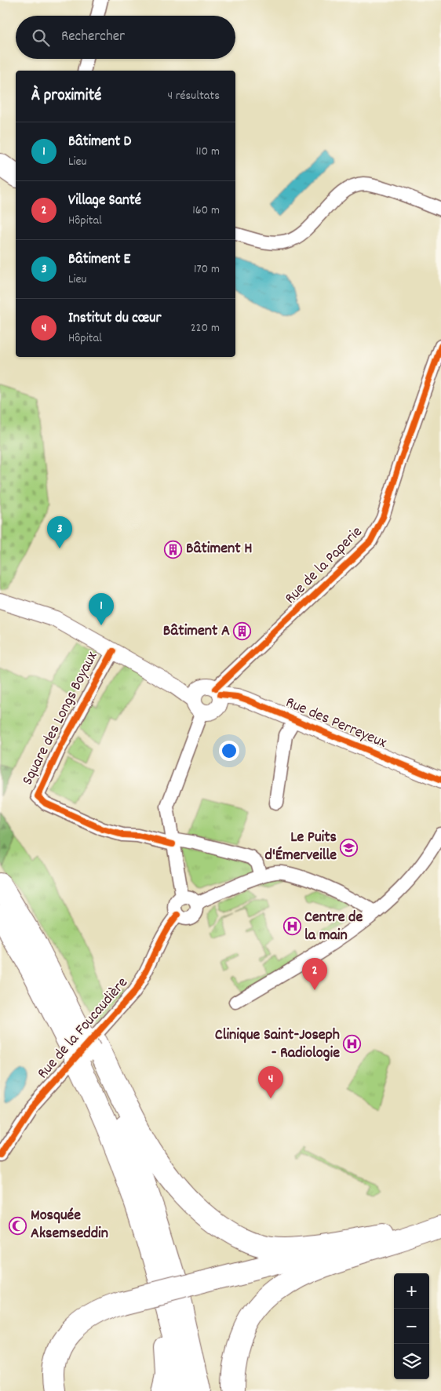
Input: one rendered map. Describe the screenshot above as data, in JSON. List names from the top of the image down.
{
  "streets": {
    "street": [
      "Rue de la Paperie",
      "Square des Longs Boyaux",
      "Rue des Perreyeux",
      "Rue de la Foucaudière"
    ]
  },
  "crossings": [
    ["Rue de la Paperie", "Rue des Perreyeux"],
    ["Square des Longs Boyaux", "Rue des Perreyeux"],
    ["Square des Longs Boyaux", "Rue de la Foucaudière"],
    ["Rue des Perreyeux", "Rue de la Foucaudière"]
  ],
  "places": {
    "building": ["Bâtiment H", "Bâtiment A"],
    "school or university": ["Le Puits d'Émerveille"],
    "hospital": ["Centre de la main", "Clinique Saint-Joseph - Radiologie"],
    "mosque": ["Mosquée Aksemseddin"]
  },
  "page": {
    "search": "Rechercher",
    "heading": ["À proximité", "4 résultats"],
    "list": [
      {
        "mark": "1",
        "name": "Bâtiment D",
        "note": "Lieu",
        "value": "110 m"
      },
      {
        "mark": "2",
        "name": "Village Santé",
        "note": "Hôpital",
        "value": "160 m"
      },
      {
        "mark": "3",
        "name": "Bâtiment E",
        "note": "Lieu",
        "value": "170 m"
      },
      {
        "mark": "4",
        "name": "Institut du cœur",
        "note": "Hôpital",
        "value": "220 m"
      }
    ],
    "pins": [
      "3",
      "1",
      "2",
      "4"
    ],
    "map_buttons": ["+", "−"]
  }
}
